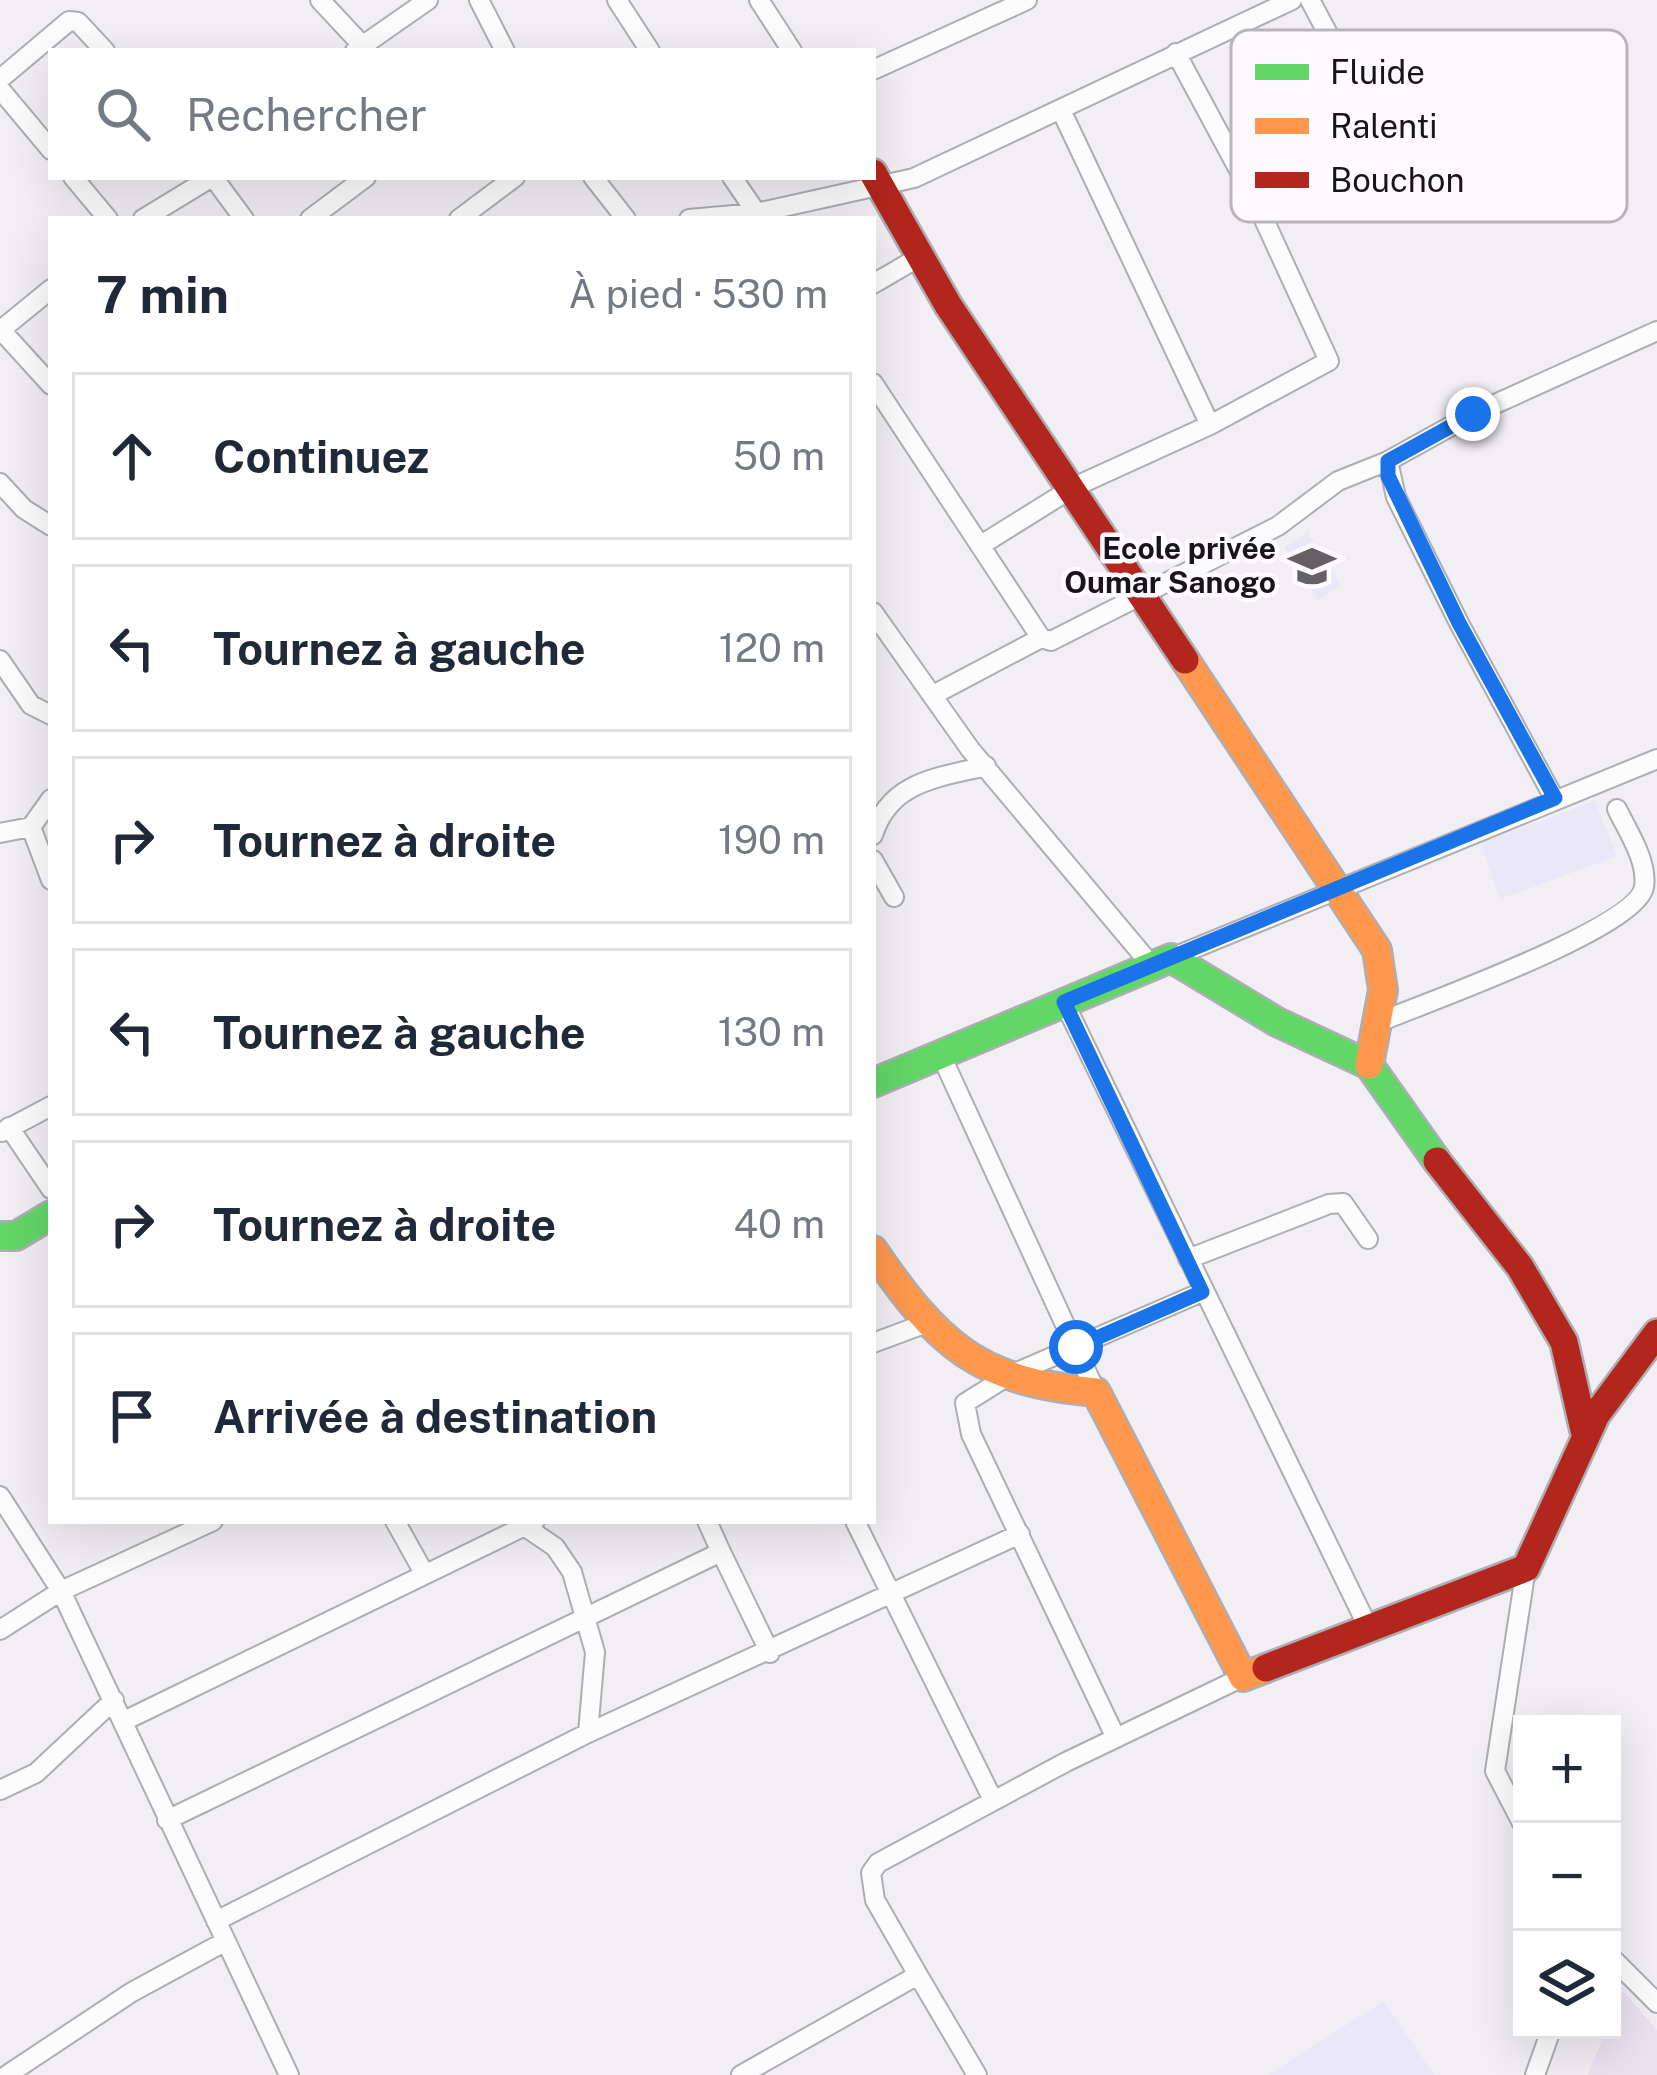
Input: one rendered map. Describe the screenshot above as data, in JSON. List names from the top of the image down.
{
  "places": {
    "school or university": ["Ecole privée Oumar Sanogo"]
  },
  "legend": ["Fluide", "Ralenti", "Bouchon"],
  "page": {
    "search": "Rechercher",
    "heading": ["7 min", "À pied · 530 m"],
    "list": [
      ["Continuez", "50 m"],
      ["Tournez à gauche", "120 m"],
      ["Tournez à droite", "190 m"],
      ["Tournez à gauche", "130 m"],
      ["Tournez à droite", "40 m"],
      "Arrivée à destination"
    ],
    "map_buttons": ["+", "−"]
  }
}
